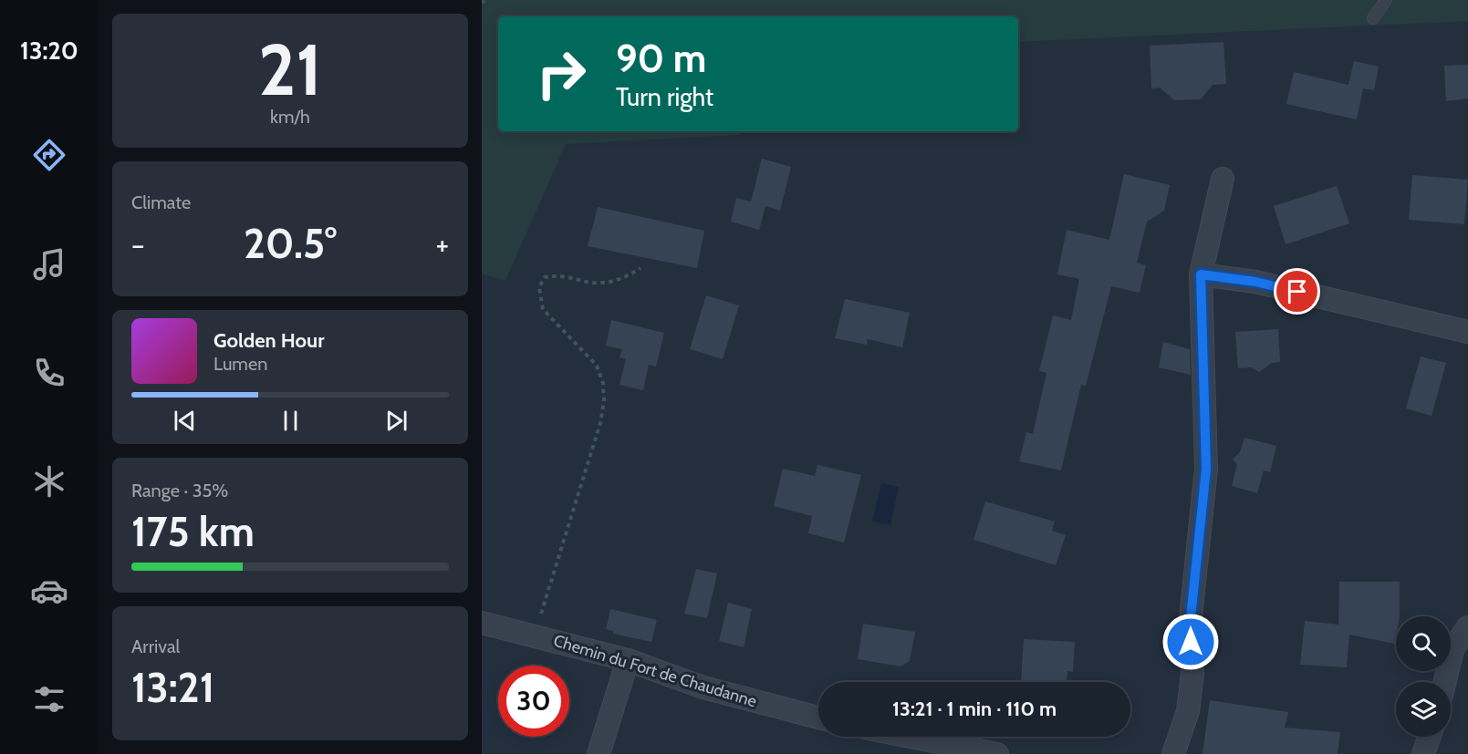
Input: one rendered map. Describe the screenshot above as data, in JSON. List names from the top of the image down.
{
  "streets": {
    "street": ["Chemin du Fort de Chaudanne"]
  },
  "page": {
    "tabs": "13:20",
    "tile": [
      ["21", "km/h"],
      "Climate",
      ["Range · 35%", "175 km"],
      ["Arrival", "13:21"]
    ],
    "turn": ["90 m", "Turn right"],
    "heat": ["−", "20.5°", "+"],
    "song": ["Golden Hour", "Lumen"],
    "limit": "30",
    "trip": "13:21 · 1 min · 110 m"
  }
}
